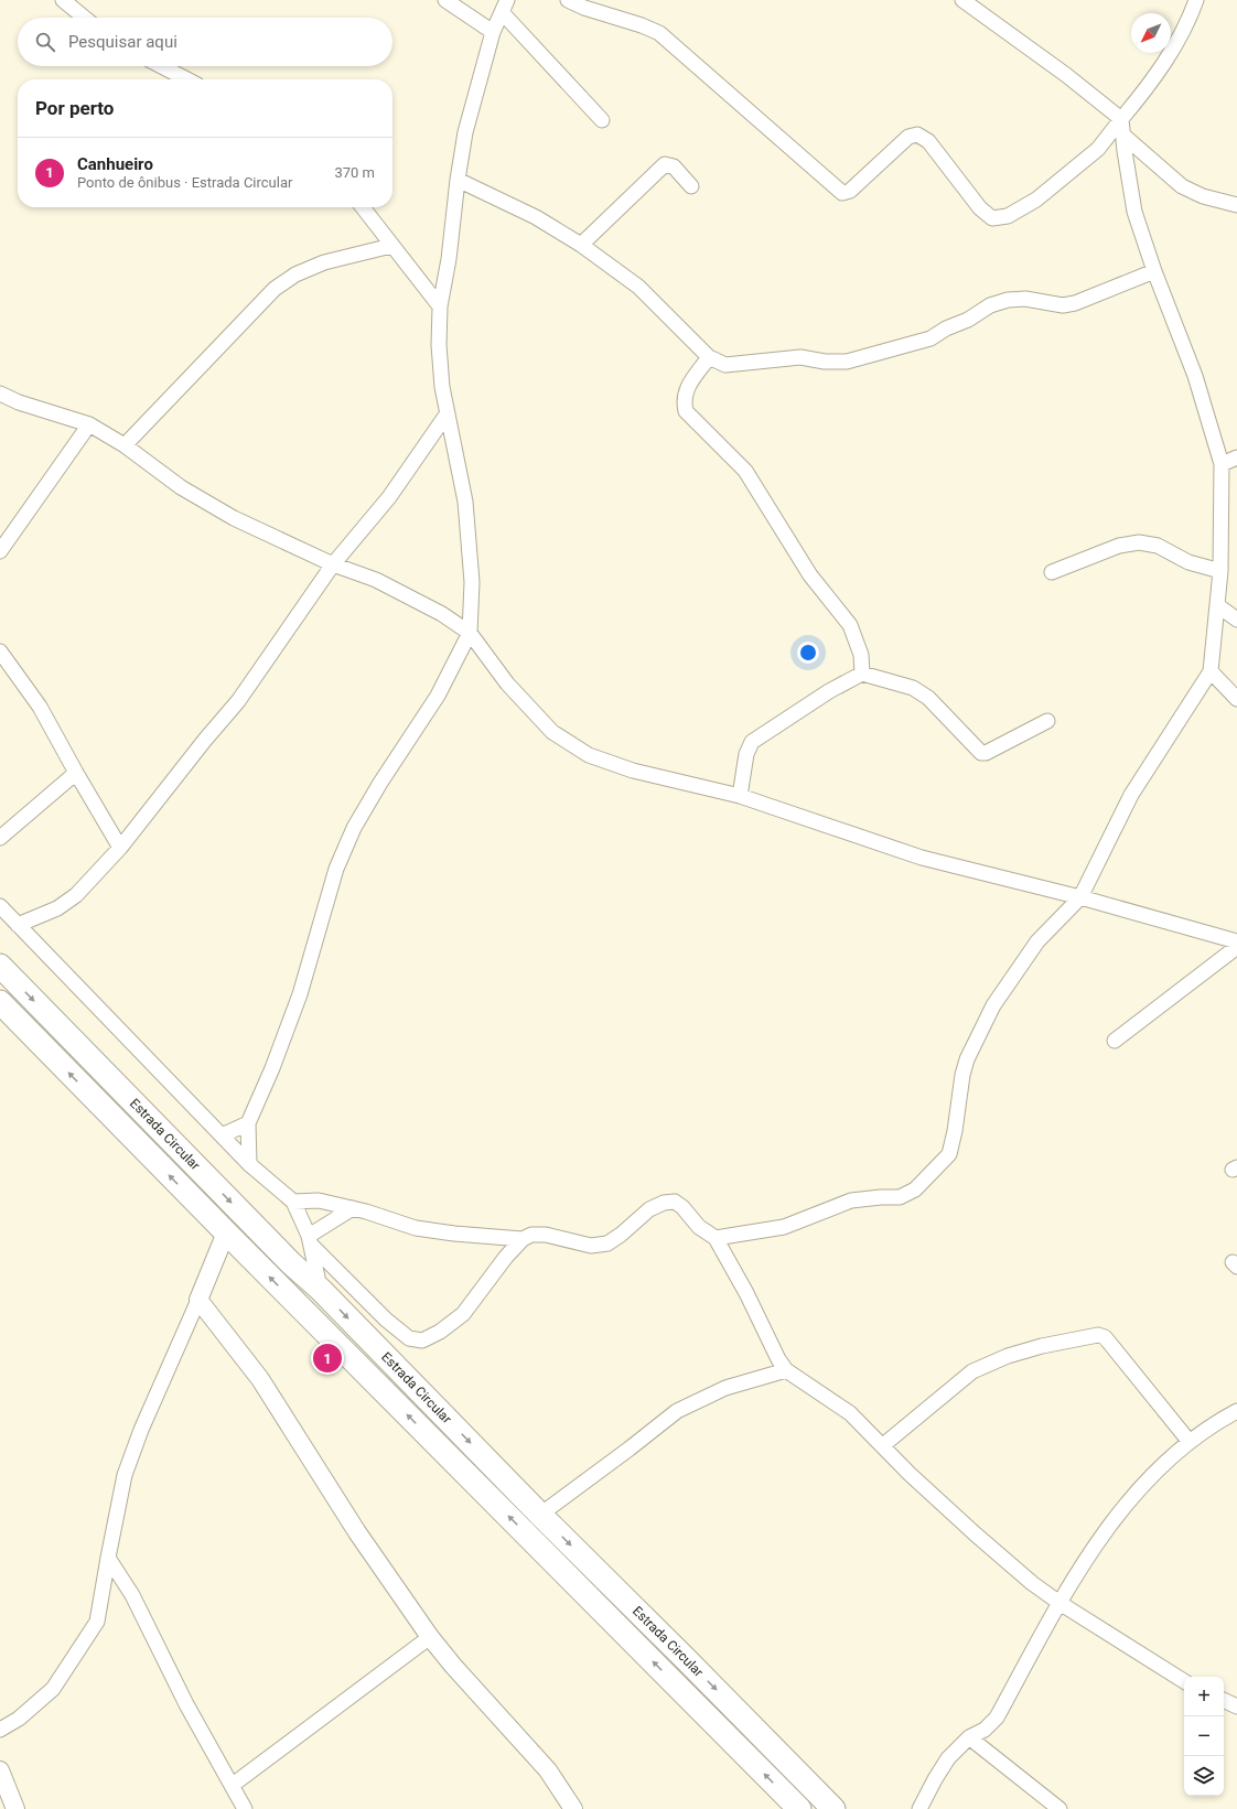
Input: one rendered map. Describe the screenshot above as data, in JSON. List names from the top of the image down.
{
  "streets": {
    "main road": ["Estrada Circular"]
  },
  "north": "bottom left",
  "page": {
    "search": "Pesquisar aqui",
    "heading": "Por perto",
    "list": [
      {
        "mark": "1",
        "name": "Canhueiro",
        "note": "Ponto de ônibus · Estrada Circular",
        "value": "370 m"
      }
    ],
    "pins": "1",
    "map_buttons": ["+", "−"]
  }
}
